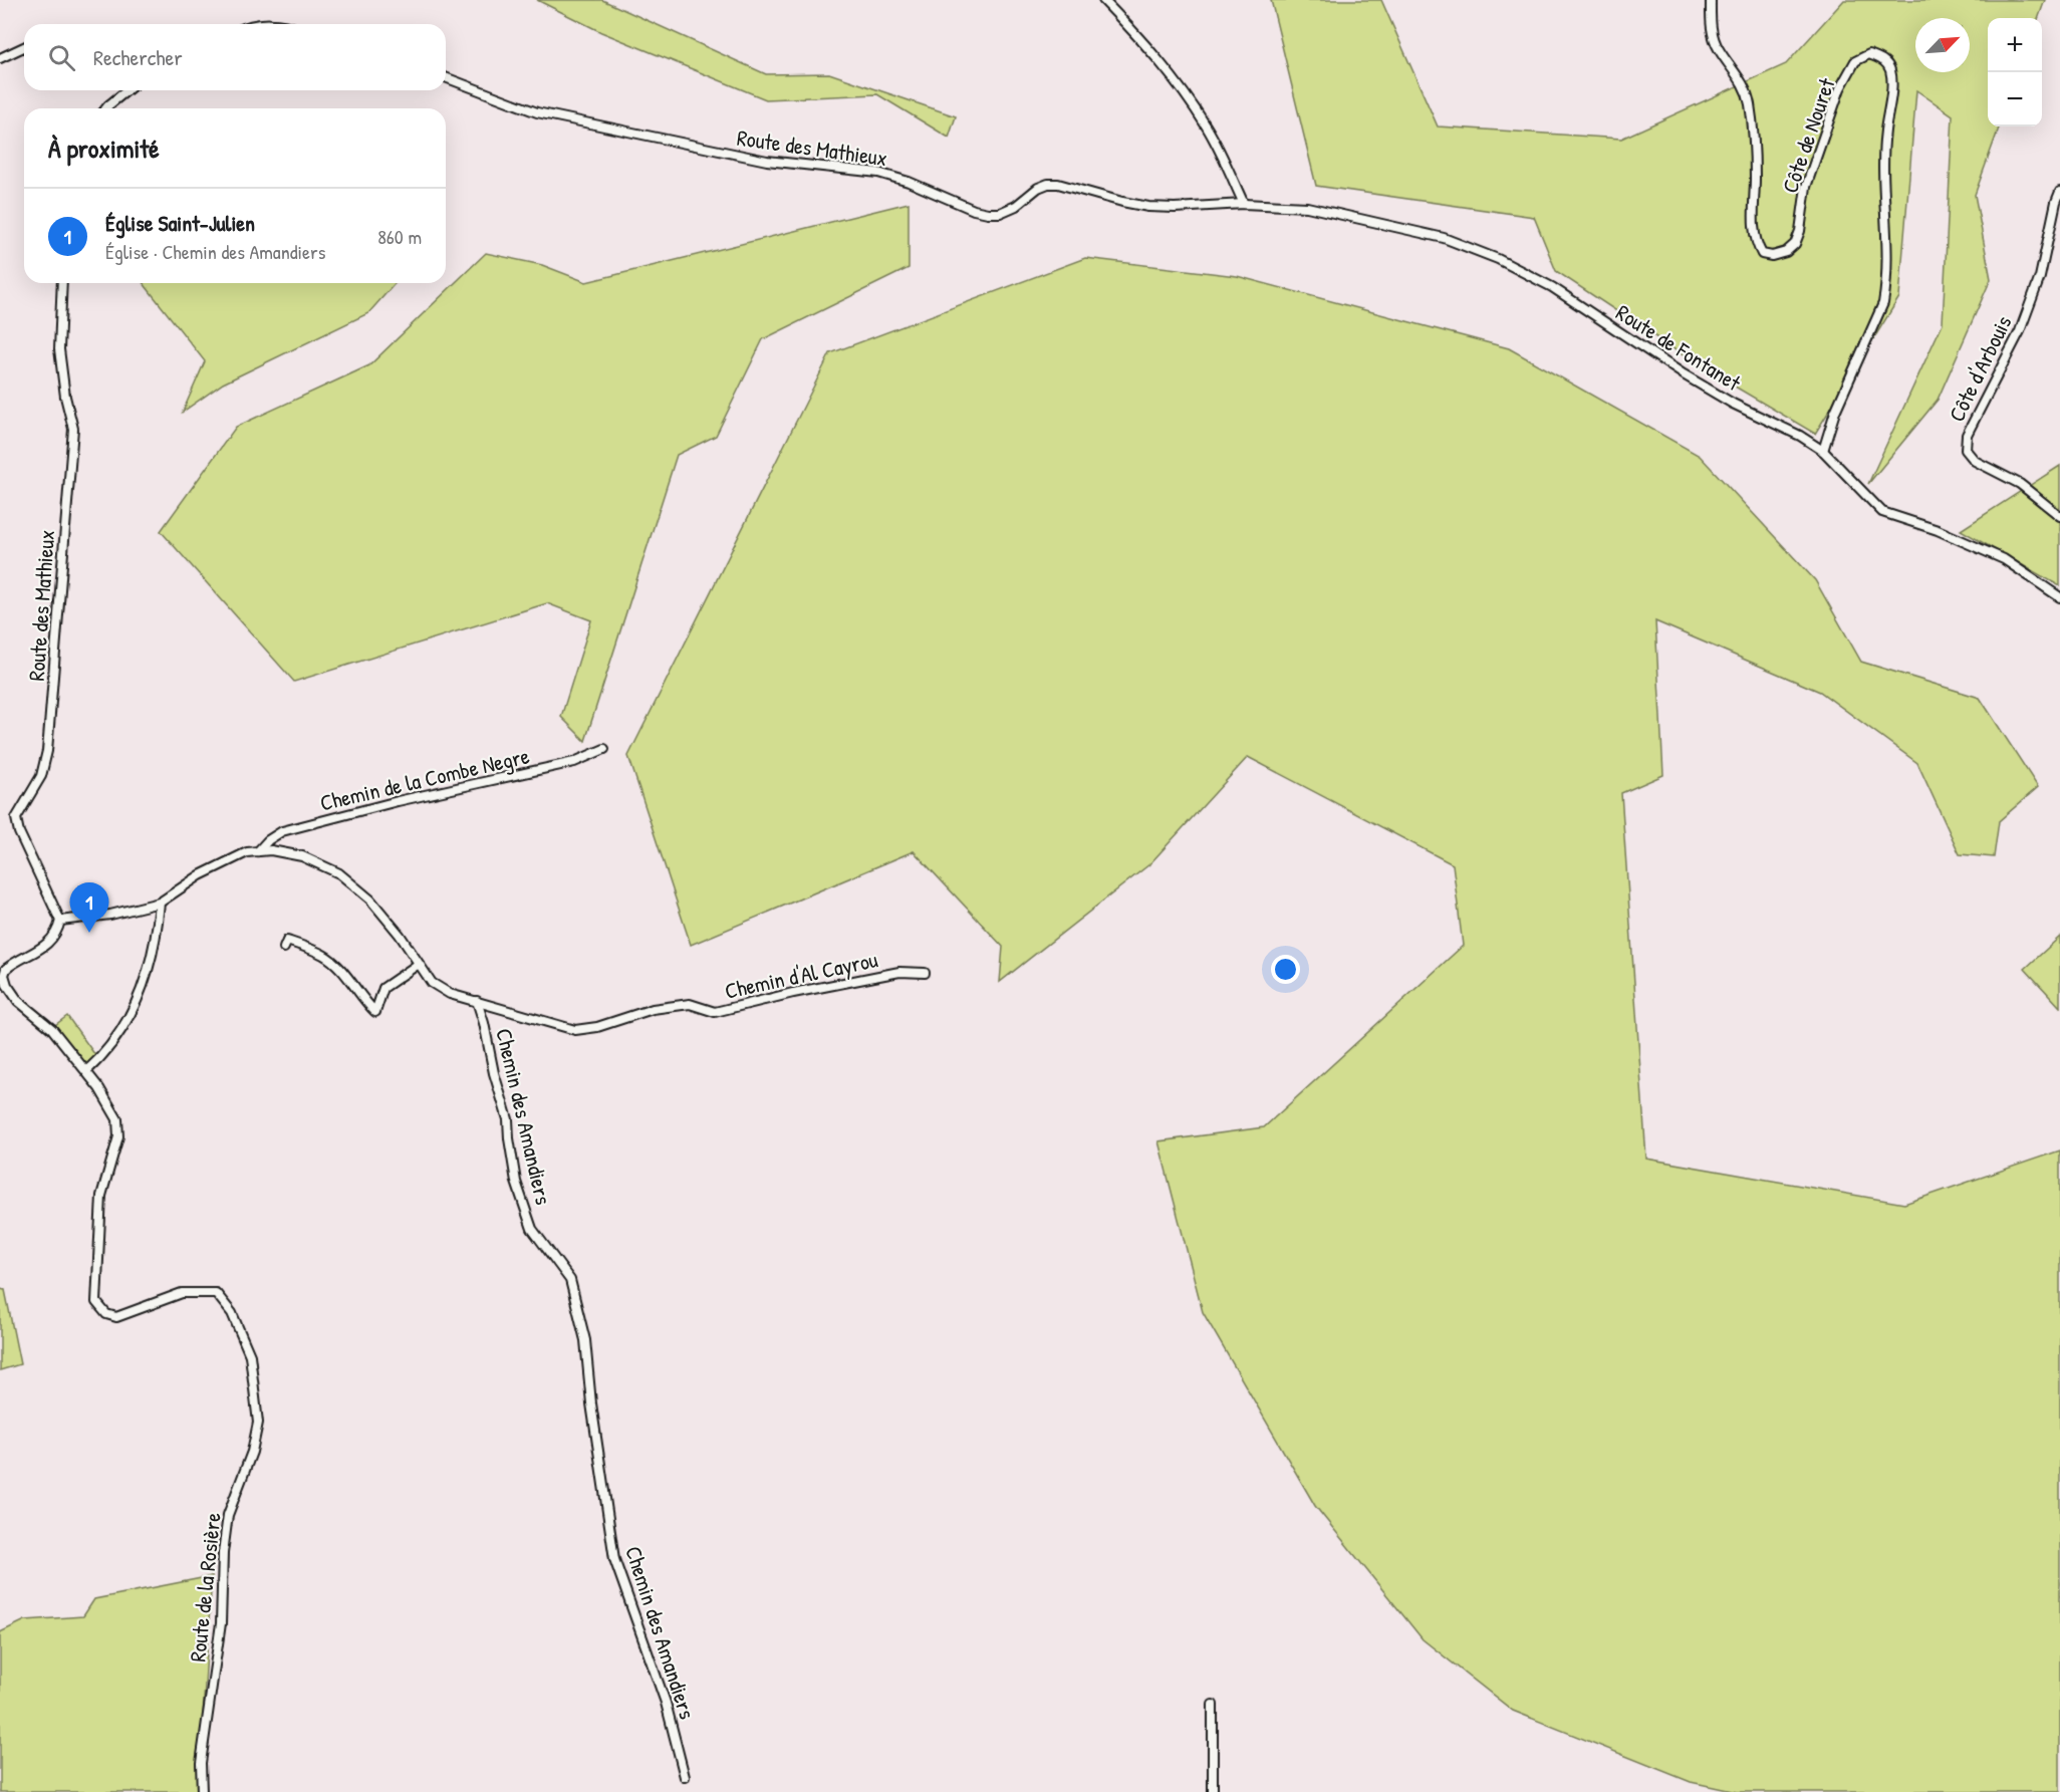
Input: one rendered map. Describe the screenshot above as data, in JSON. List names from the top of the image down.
{
  "streets": {
    "street": [
      "Côte de Nouret",
      "Route des Mathieux",
      "Route de Fontanet",
      "Côte d'Arbouis",
      "Chemin de la Combe Negre",
      "Chemin d'Al Cayrou",
      "Chemin des Amandiers",
      "Route de la Rosière"
    ]
  },
  "crossings": [
    ["Côte de Nouret", "Route de Fontanet"],
    ["Route des Mathieux", "Route de Fontanet"],
    ["Route des Mathieux", "Chemin des Amandiers"],
    ["Chemin de la Combe Negre", "Chemin des Amandiers"],
    ["Chemin d'Al Cayrou", "Chemin des Amandiers"]
  ],
  "north": "top right",
  "page": {
    "map_buttons": ["+", "−"],
    "search": "Rechercher",
    "heading": "À proximité",
    "list": [
      {
        "mark": "1",
        "name": "Église Saint-Julien",
        "note": "Église · Chemin des Amandiers",
        "value": "860 m"
      }
    ],
    "pins": "1"
  }
}
